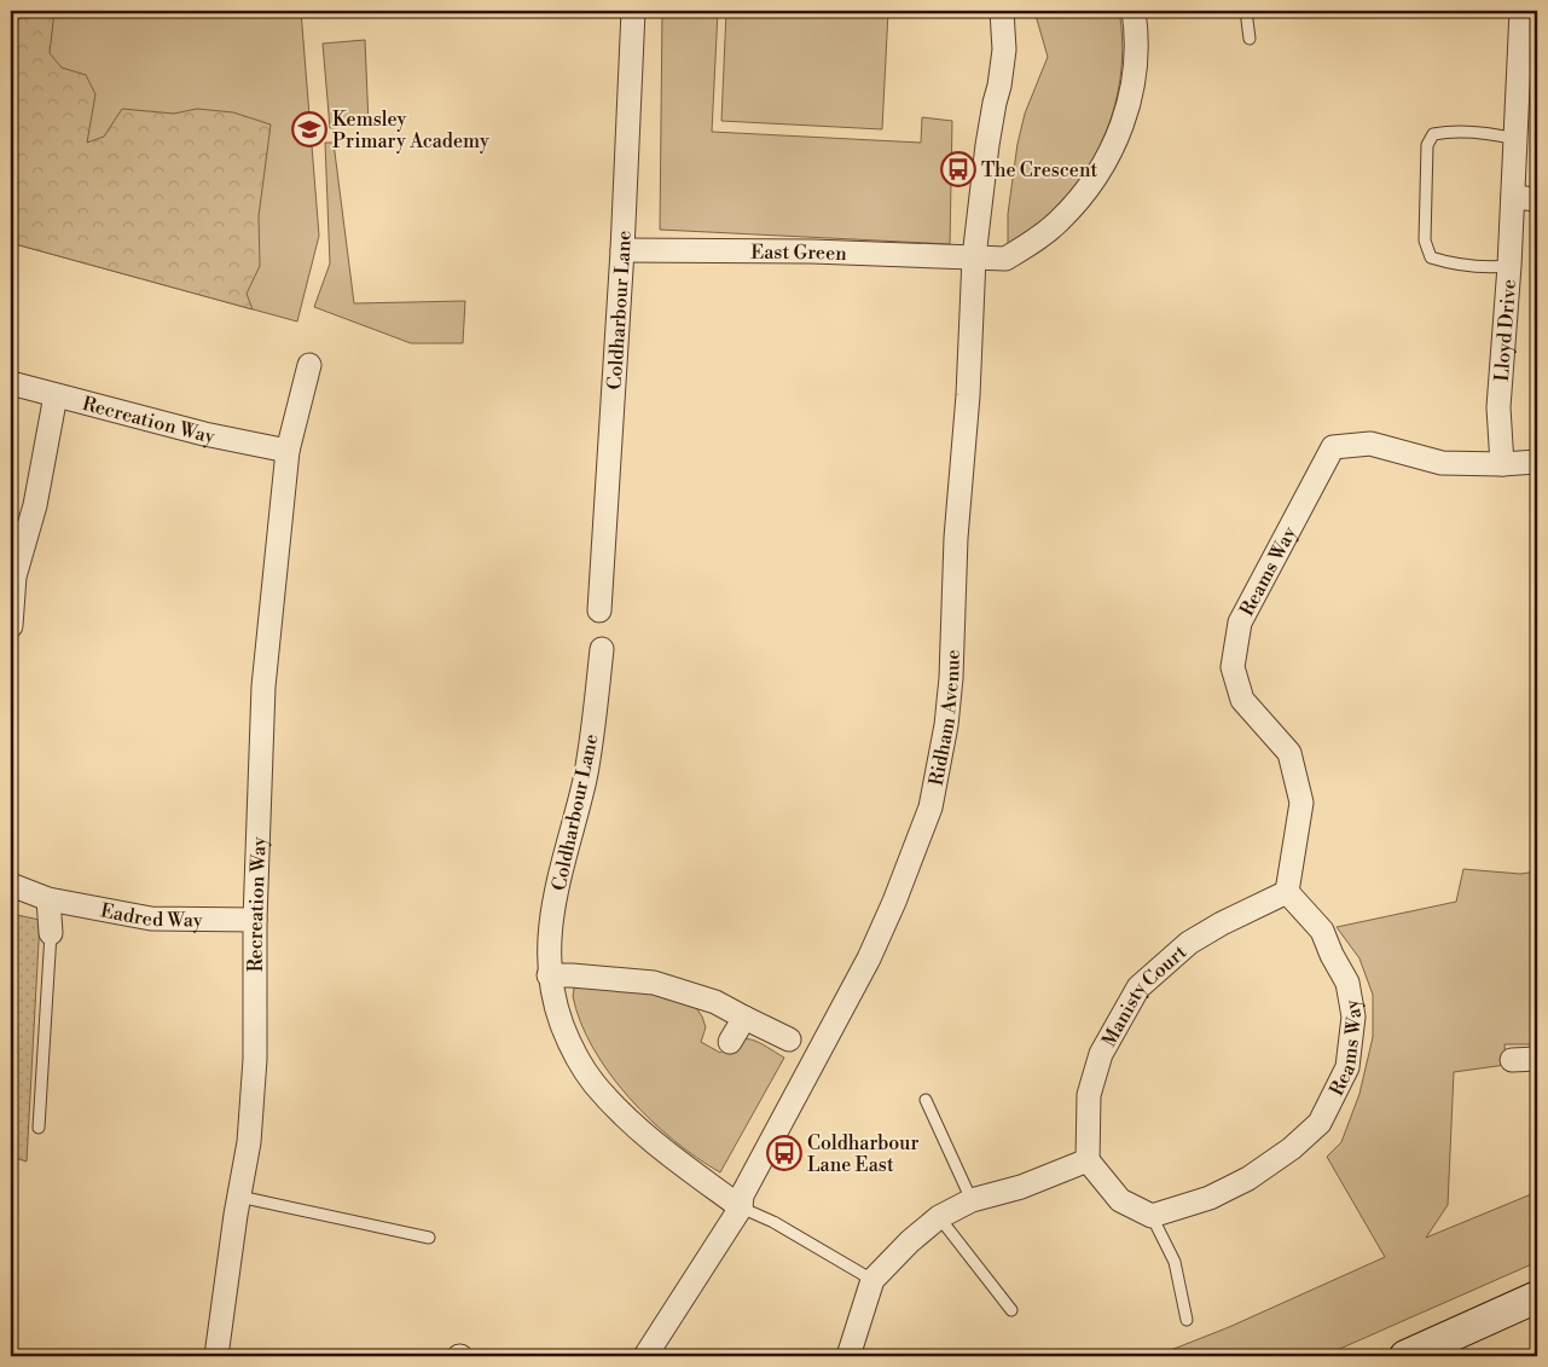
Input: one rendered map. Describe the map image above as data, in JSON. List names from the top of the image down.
{
  "streets": {
    "street": [
      "East Green",
      "Coldharbour Lane",
      "Lloyd Drive",
      "Recreation Way",
      "Reams Way",
      "Ridham Avenue",
      "Eadred Way",
      "Manisty Court"
    ]
  },
  "crossings": [
    ["East Green", "Coldharbour Lane"],
    ["East Green", "Ridham Avenue"],
    ["Coldharbour Lane", "Ridham Avenue"],
    ["Lloyd Drive", "Reams Way"],
    ["Recreation Way", "Eadred Way"],
    ["Reams Way", "Manisty Court"]
  ],
  "places": {
    "school or university": ["Kemsley Primary Academy"],
    "bus stop": ["The Crescent", "Coldharbour Lane East"]
  }
}
